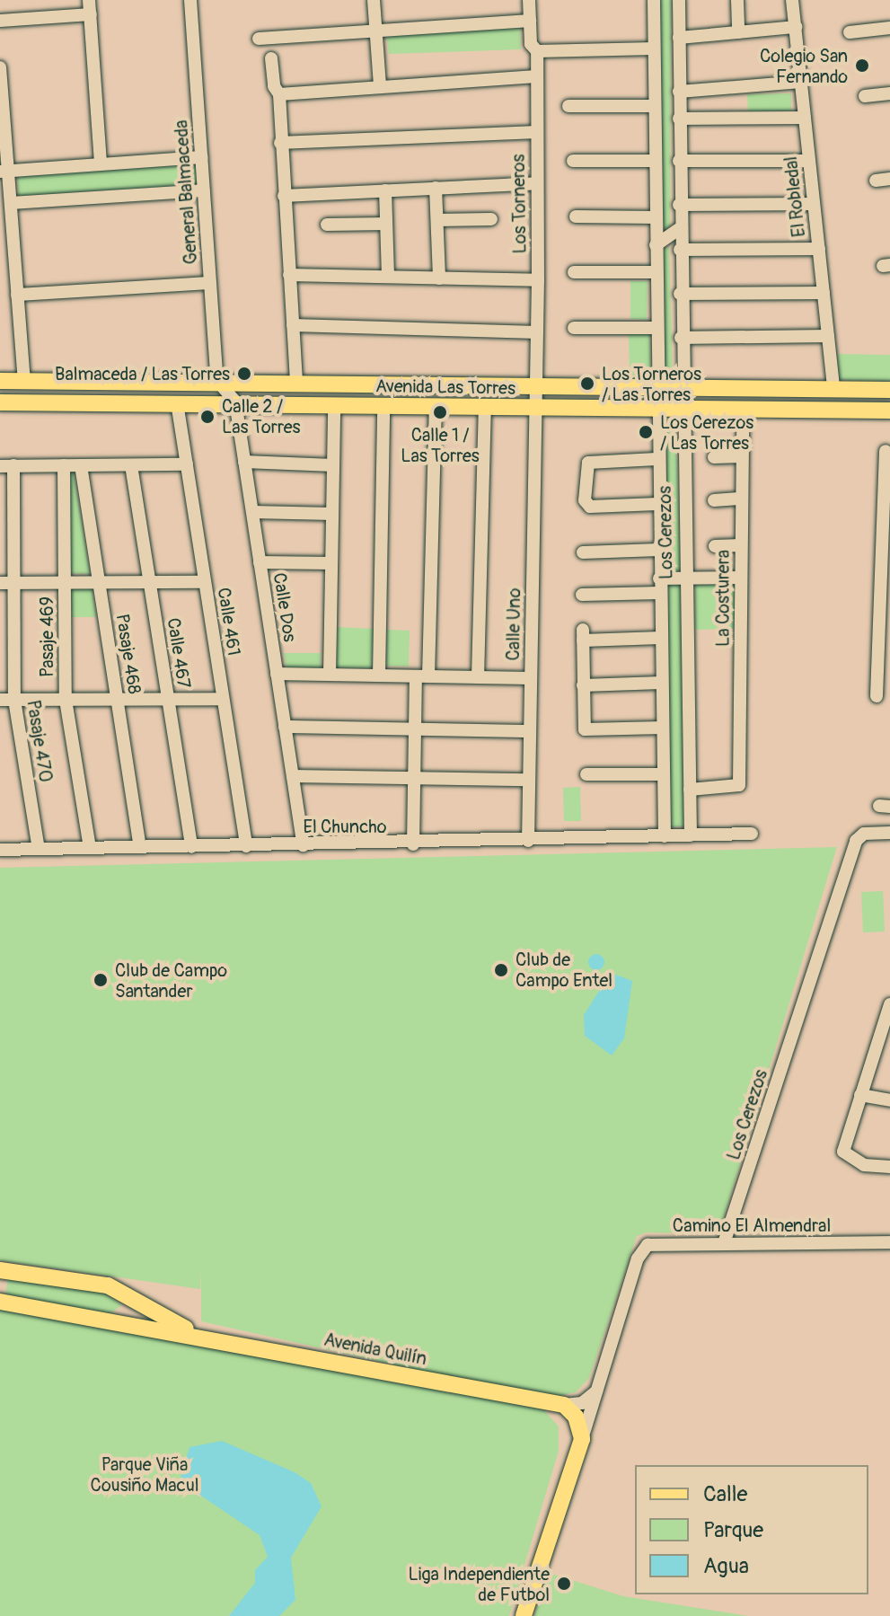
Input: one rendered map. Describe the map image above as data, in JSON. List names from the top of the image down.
{
  "streets": {
    "main road": ["Avenida Las Torres", "Avenida Quilín"],
    "street": [
      "General Balmaceda",
      "El Robledal",
      "Los Torneros",
      "Los Cerezos",
      "La Costurera",
      "Calle Dos",
      "Calle 461",
      "Calle Uno",
      "Pasaje 469",
      "Calle 467",
      "Pasaje 468",
      "Pasaje 470",
      "El Chuncho",
      "Camino El Almendral"
    ]
  },
  "crossings": [
    ["General Balmaceda", "Avenida Las Torres"],
    ["El Robledal", "Avenida Las Torres"],
    ["Los Torneros", "Avenida Las Torres"],
    ["Los Torneros", "Calle Uno"],
    ["Avenida Las Torres", "Los Cerezos"],
    ["Avenida Las Torres", "La Costurera"],
    ["Avenida Las Torres", "Calle Dos"],
    ["Avenida Las Torres", "Calle 461"],
    ["Avenida Las Torres", "Calle Uno"],
    ["Los Cerezos", "La Costurera"],
    ["Los Cerezos", "El Chuncho"],
    ["Los Cerezos", "Camino El Almendral"],
    ["Calle Dos", "El Chuncho"],
    ["Calle 461", "El Chuncho"],
    ["Calle Uno", "El Chuncho"],
    ["Pasaje 469", "El Chuncho"],
    ["Calle 467", "El Chuncho"],
    ["Pasaje 468", "El Chuncho"],
    ["Pasaje 470", "El Chuncho"]
  ],
  "parks": ["Parque Viña Cousiño Macul"],
  "places": [
    "Colegio San Fernando",
    "Balmaceda / Las Torres",
    "Los Torneros / Las Torres",
    "Calle 1 / Las Torres",
    "Calle 2 / Las Torres",
    "Los Cerezos / Las Torres",
    "Club de Campo Entel",
    "Club de Campo Santander",
    "Liga Independiente de Futbol"
  ],
  "legend": ["Calle", "Parque", "Agua"]
}
